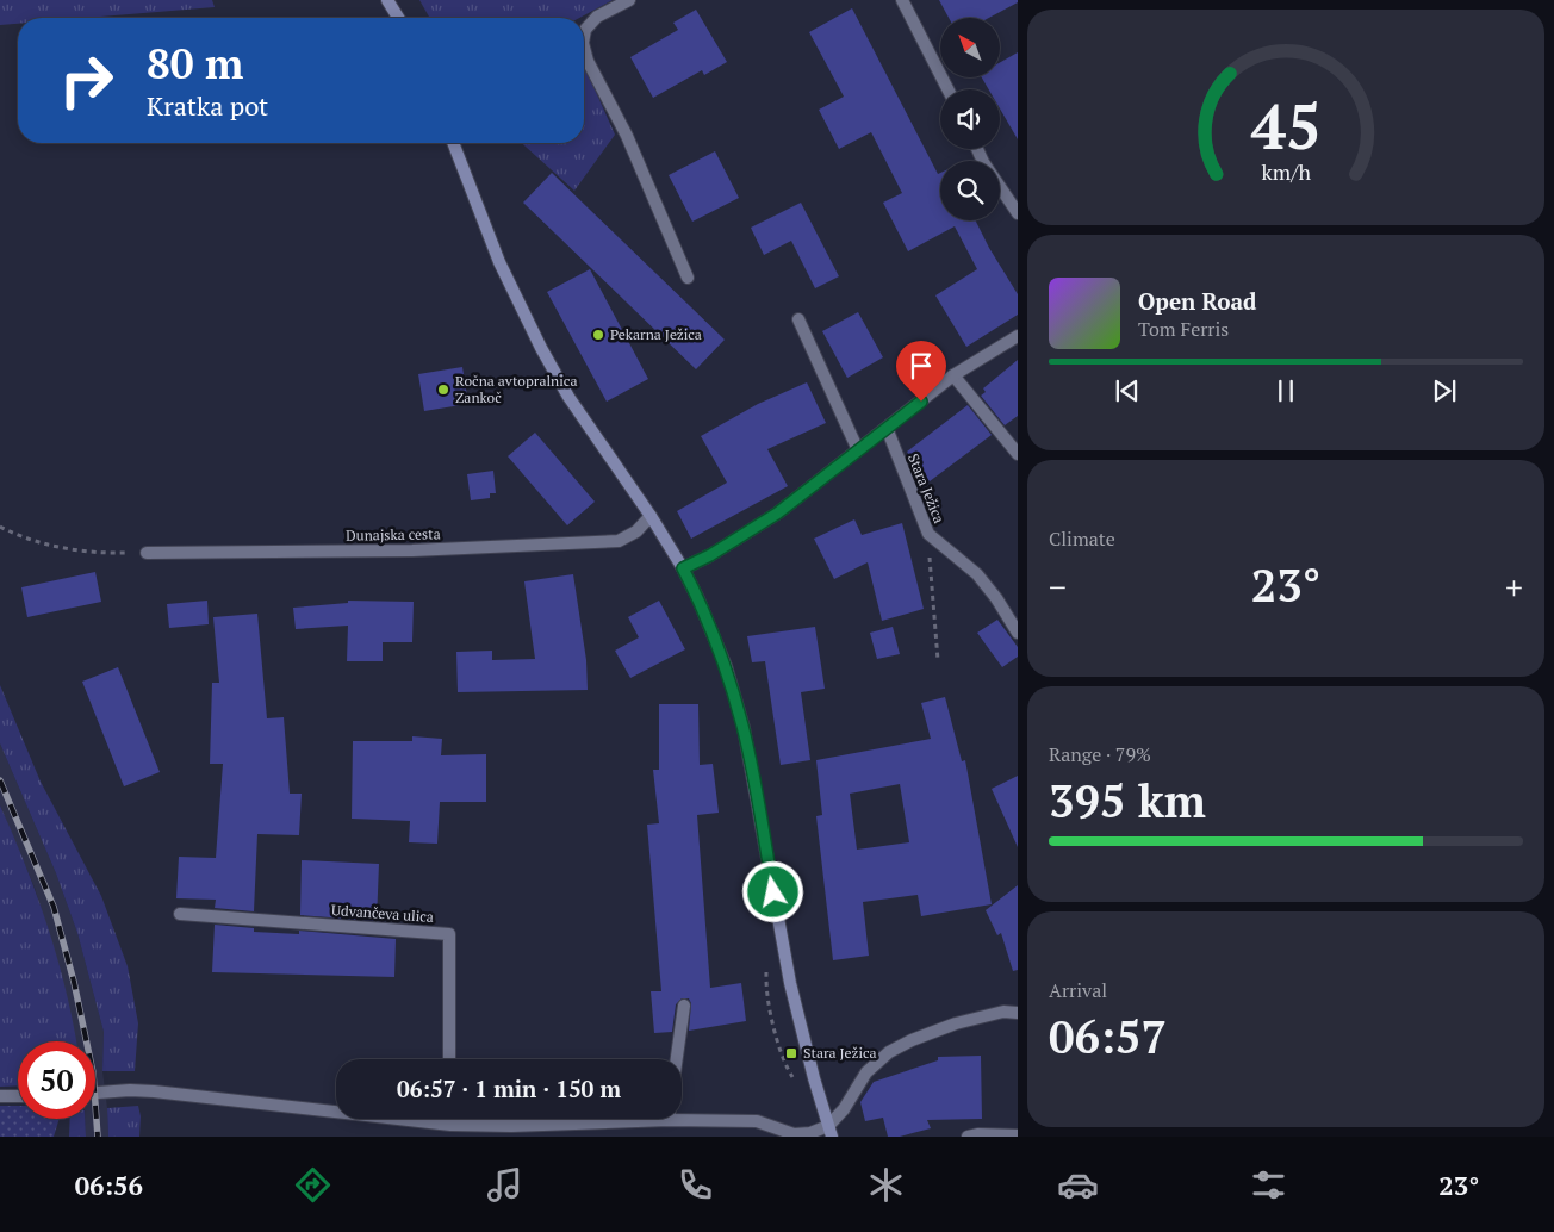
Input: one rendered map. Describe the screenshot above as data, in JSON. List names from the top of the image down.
{
  "streets": {
    "street": ["Stara Ježica", "Dunajska cesta", "Udvančeva ulica"]
  },
  "places": {
    "other": ["Pekarna Ježica", "Ročna avtopralnica Zankoč"],
    "transit": ["Stara Ježica"]
  },
  "north": "top left",
  "page": {
    "turn": ["80 m", "Kratka pot"],
    "song": ["Open Road", "Tom Ferris"],
    "tile": [
      "Climate",
      ["Range · 79%", "395 km"],
      ["Arrival", "06:57"]
    ],
    "heat": ["−", "23°", "+"],
    "limit": "50",
    "trip": "06:57 · 1 min · 150 m",
    "tabs": ["06:56", "23°"],
    "gauge": ["45", "km/h"]
  }
}
